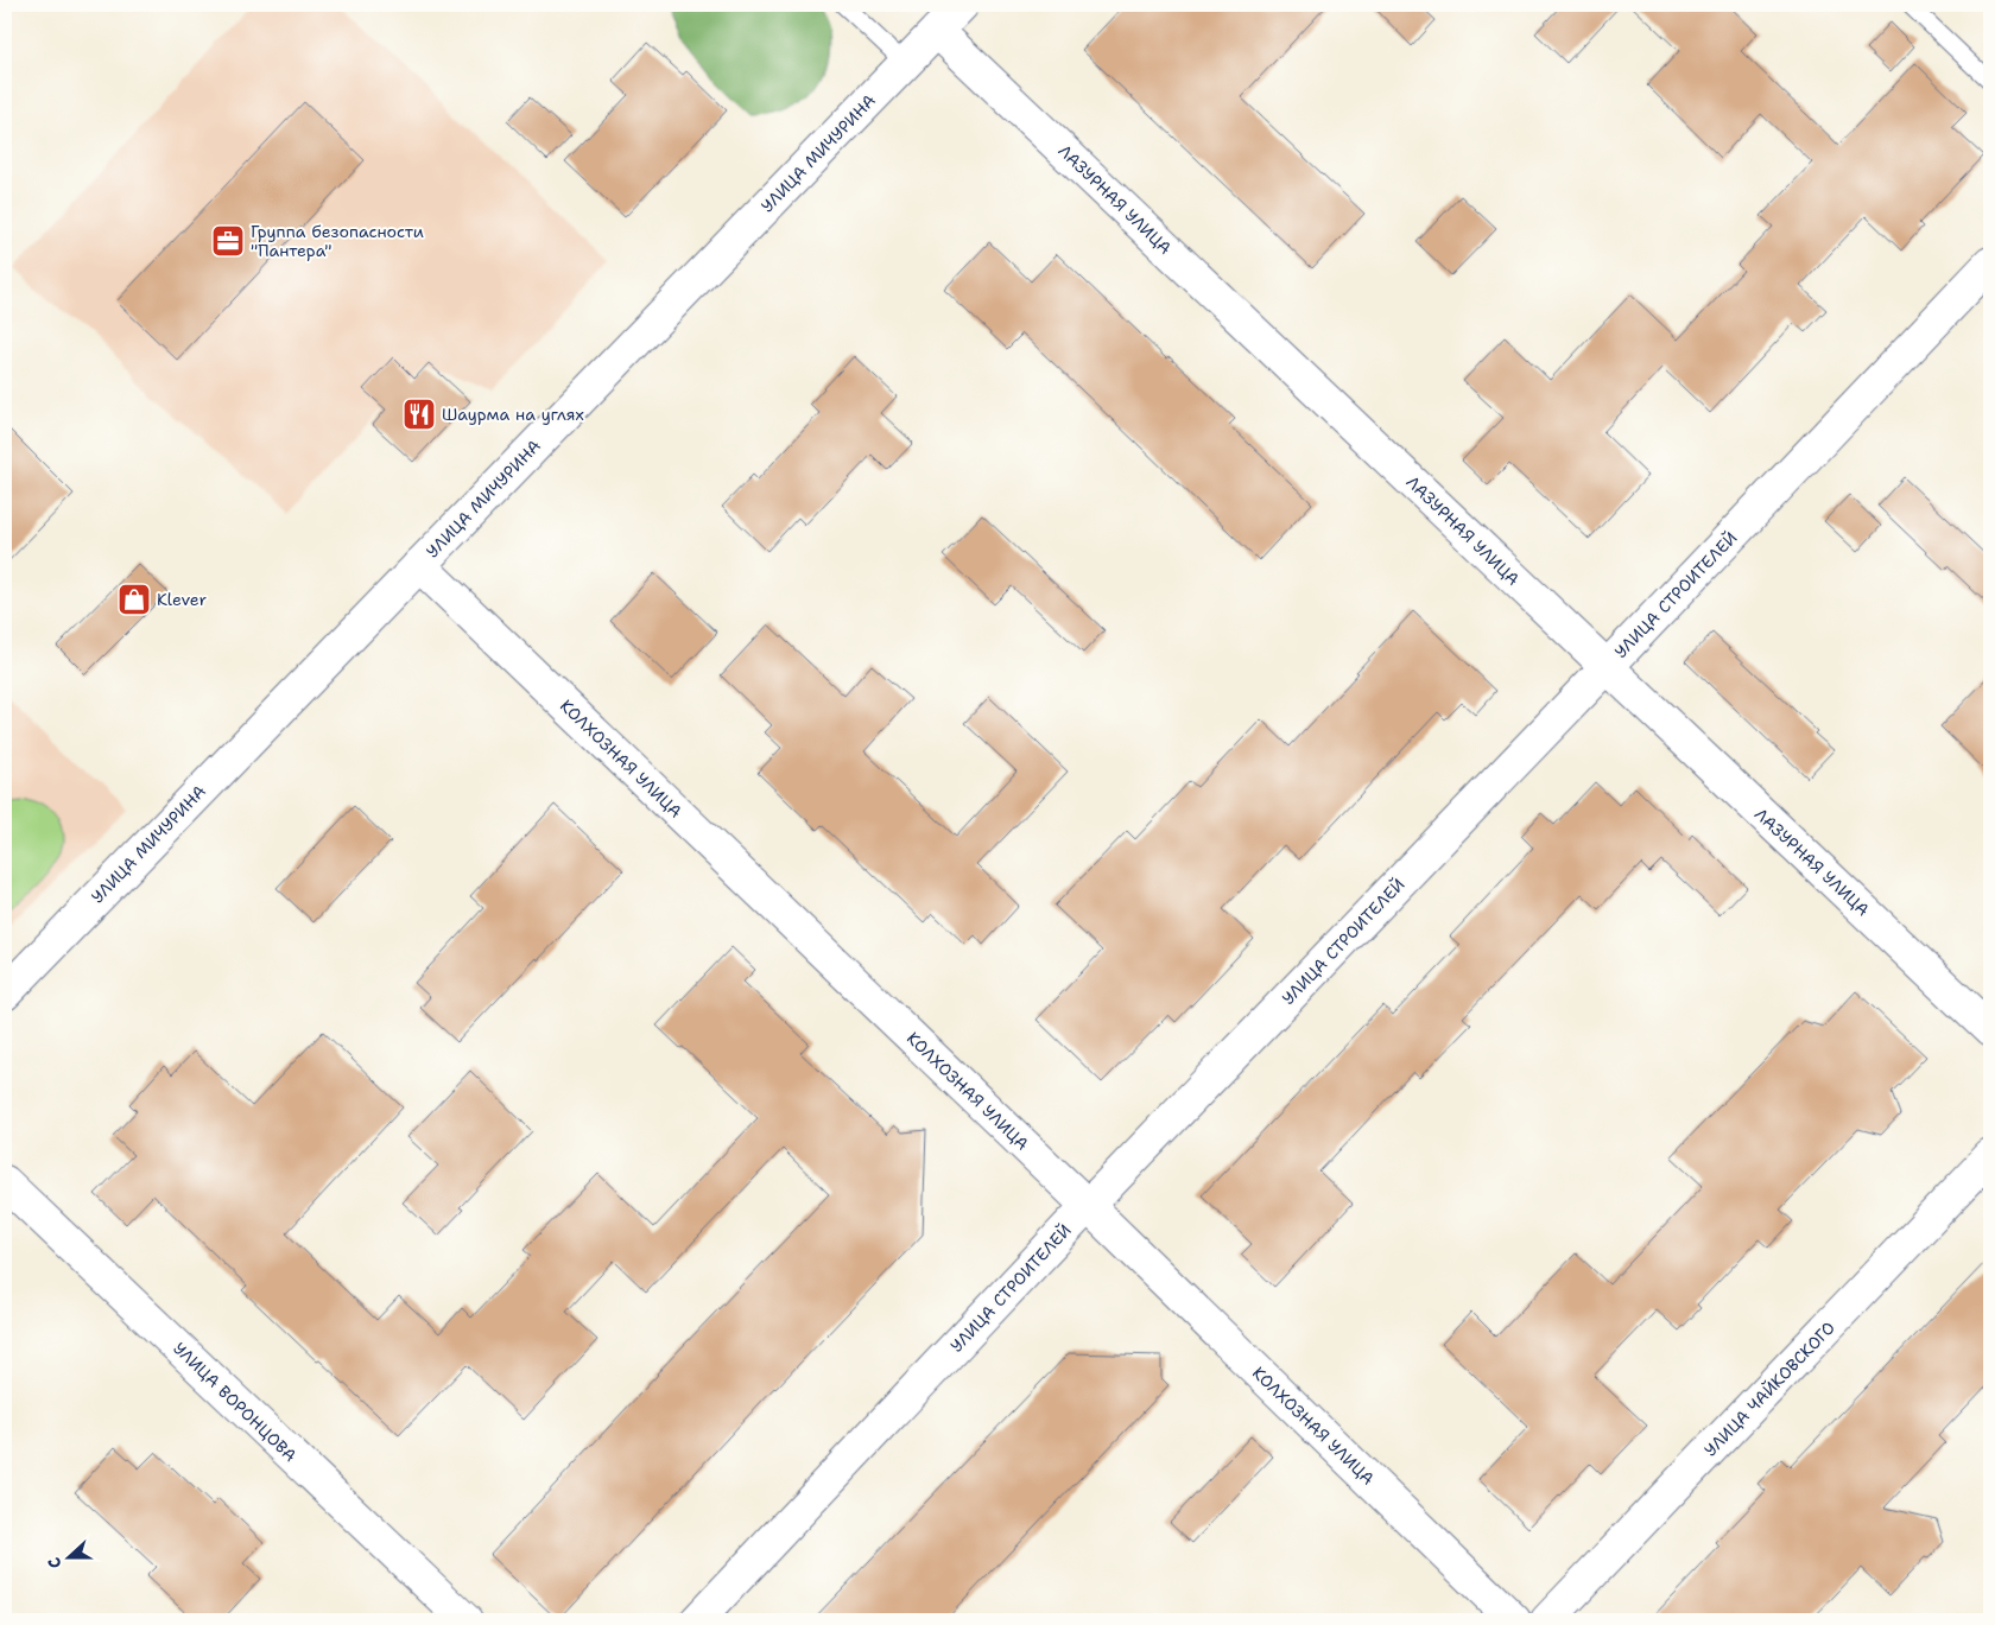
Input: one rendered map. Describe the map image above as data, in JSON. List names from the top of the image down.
{
  "streets": {
    "street": [
      "УЛИЦА МИЧУРИНА",
      "ЛАЗУРНАЯ УЛИЦА",
      "УЛИЦА СТРОИТЕЛЕЙ",
      "КОЛХОЗНАЯ УЛИЦА",
      "УЛИЦА ЧАЙКОВСКОГО",
      "УЛИЦА ВОРОНЦОВА"
    ]
  },
  "crossings": [
    ["УЛИЦА МИЧУРИНА", "ЛАЗУРНАЯ УЛИЦА"],
    ["УЛИЦА МИЧУРИНА", "КОЛХОЗНАЯ УЛИЦА"],
    ["ЛАЗУРНАЯ УЛИЦА", "УЛИЦА СТРОИТЕЛЕЙ"],
    ["УЛИЦА СТРОИТЕЛЕЙ", "КОЛХОЗНАЯ УЛИЦА"]
  ],
  "places": {
    "office": ["Группа безопасности \"Пантера\""],
    "restaurant": ["Шаурма на углях"],
    "shop": ["Klever"]
  },
  "north": "left"
}
